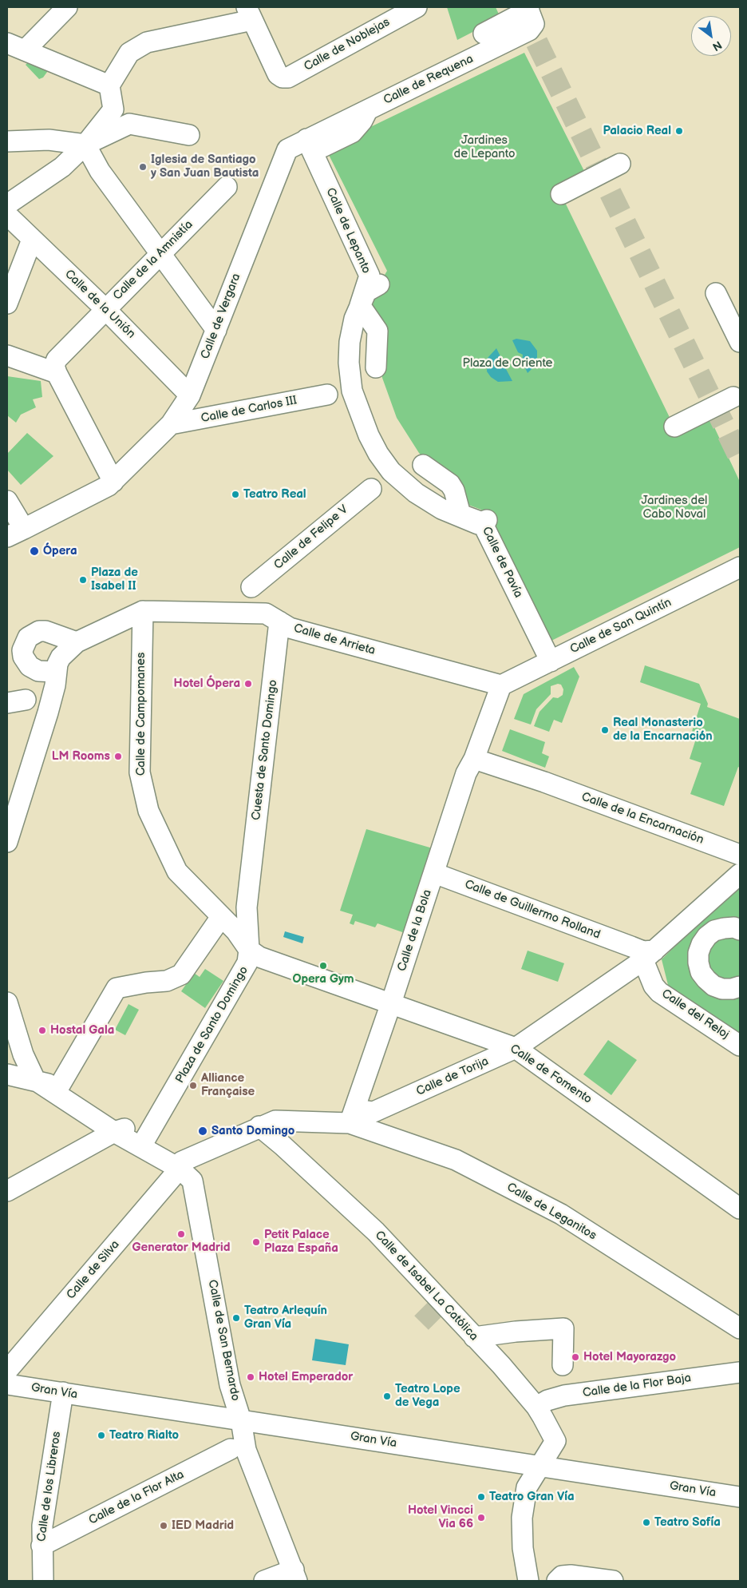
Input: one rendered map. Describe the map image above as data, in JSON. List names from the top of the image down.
{
  "streets": {
    "street": [
      "Calle de Noblejas",
      "Calle de Requena",
      "Calle de Lepanto",
      "Calle de la Amnistía",
      "Calle de la Unión",
      "Calle de Vergara",
      "Calle de Carlos III",
      "Calle de Felipe V",
      "Calle de Pavía",
      "Calle de San Quintín",
      "Calle de Arrieta",
      "Calle de Campomanes",
      "Cuesta de Santo Domingo",
      "Calle de la Encarnación",
      "Calle de Guillermo Rolland",
      "Calle de la Bola",
      "Calle del Reloj",
      "Plaza de Santo Domingo",
      "Calle de Fomento",
      "Calle de Torija",
      "Calle de Leganitos",
      "Calle de Silva",
      "Calle de Isabel La Católica",
      "Calle de San Bernardo",
      "Calle de la Flor Baja",
      "Gran Vía",
      "Calle de los Libreros",
      "Calle de la Flor Alta"
    ]
  },
  "crossings": [
    ["Calle de Requena", "Calle de Lepanto"],
    ["Calle de Requena", "Calle de Vergara"],
    ["Calle de Lepanto", "Calle de Vergara"],
    ["Calle de la Amnistía", "Calle de la Unión"],
    ["Calle de la Unión", "Calle de Vergara"],
    ["Calle de Vergara", "Calle de Carlos III"],
    ["Calle de Pavía", "Calle de San Quintín"],
    ["Calle de San Quintín", "Calle de Arrieta"],
    ["Calle de San Quintín", "Calle de la Bola"],
    ["Calle de Arrieta", "Calle de Campomanes"],
    ["Calle de Arrieta", "Cuesta de Santo Domingo"],
    ["Calle de Arrieta", "Calle de la Bola"],
    ["Calle de Campomanes", "Plaza de Santo Domingo"],
    ["Calle de Campomanes", "Calle de Fomento"],
    ["Cuesta de Santo Domingo", "Plaza de Santo Domingo"],
    ["Calle de la Encarnación", "Calle de la Bola"],
    ["Calle de Guillermo Rolland", "Calle de la Bola"],
    ["Calle de Guillermo Rolland", "Calle del Reloj"],
    ["Calle de Guillermo Rolland", "Calle de Torija"],
    ["Calle de la Bola", "Calle de Fomento"],
    ["Calle de la Bola", "Calle de Torija"],
    ["Calle de la Bola", "Calle de Leganitos"],
    ["Calle de la Bola", "Calle de Isabel La Católica"],
    ["Calle del Reloj", "Calle de Torija"],
    ["Plaza de Santo Domingo", "Calle de Fomento"],
    ["Calle de Fomento", "Calle de Torija"],
    ["Calle de Torija", "Calle de Leganitos"],
    ["Calle de Silva", "Calle de San Bernardo"],
    ["Calle de Isabel La Católica", "Calle de la Flor Baja"],
    ["Calle de Isabel La Católica", "Gran Vía"],
    ["Calle de San Bernardo", "Gran Vía"],
    ["Gran Vía", "Calle de los Libreros"],
    ["Calle de los Libreros", "Calle de la Flor Alta"]
  ],
  "parks": ["Jardines de Lepanto", "Plaza de Oriente", "Jardines del Cabo Noval"],
  "places": [
    "Palacio Real",
    "Iglesia de Santiago y San Juan Bautista",
    "Teatro Real",
    "Ópera",
    "Plaza de Isabel II",
    "Hotel Ópera",
    "Real Monasterio de la Encarnación",
    "LM Rooms",
    "Opera Gym",
    "Hostal Gala",
    "Alliance Française",
    "Santo Domingo",
    "Generator Madrid",
    "Petit Palace Plaza España",
    "Teatro Arlequín Gran Vía",
    "Hotel Mayorazgo",
    "Hotel Emperador",
    "Teatro Lope de Vega",
    "Teatro Rialto",
    "Teatro Gran Vía",
    "Hotel Vincci Via 66",
    "Teatro Sofía",
    "IED Madrid"
  ],
  "north": "bottom right"
}
